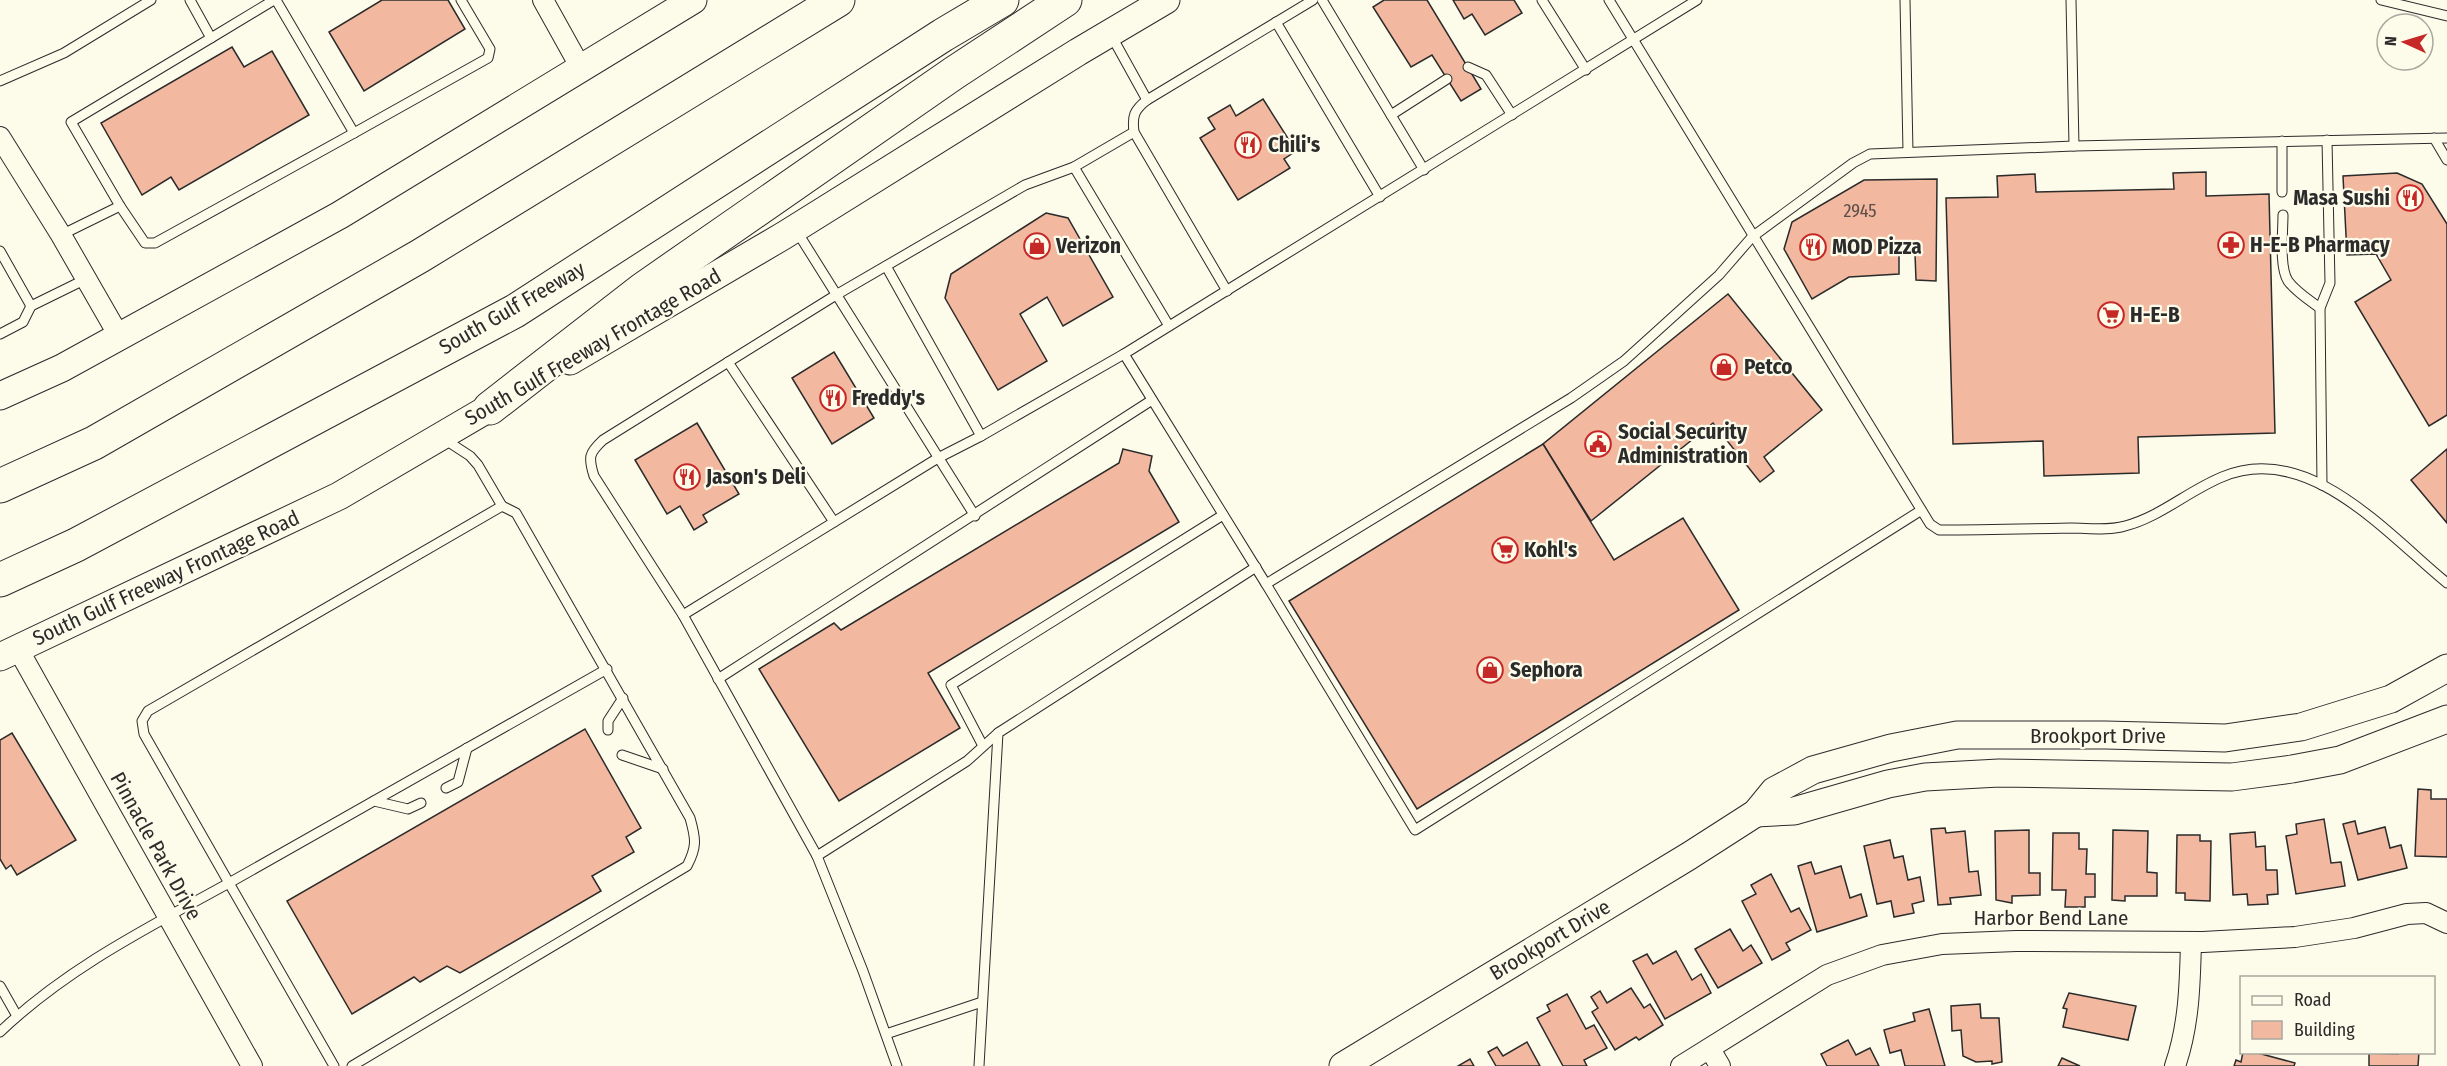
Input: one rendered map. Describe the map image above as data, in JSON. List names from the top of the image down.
{
  "streets": {
    "highway": ["South Gulf Freeway"],
    "main road": ["South Gulf Freeway Frontage Road", "Brookport Drive"],
    "street": ["Pinnacle Park Drive", "Harbor Bend Lane"]
  },
  "crossings": [
    ["South Gulf Freeway Frontage Road", "Pinnacle Park Drive"]
  ],
  "places": {
    "restaurant": [
      "Chili's",
      "Masa Sushi",
      "MOD Pizza",
      "Freddy's",
      "Jason's Deli"
    ],
    "pharmacy": ["H-E-B Pharmacy"],
    "shop": ["Verizon", "Petco", "Sephora"],
    "supermarket": ["H-E-B", "Kohl's"],
    "public building": ["Social Security Administration"]
  },
  "house_numbers": ["2945"],
  "legend": ["Road", "Building"],
  "north": "left"
}
